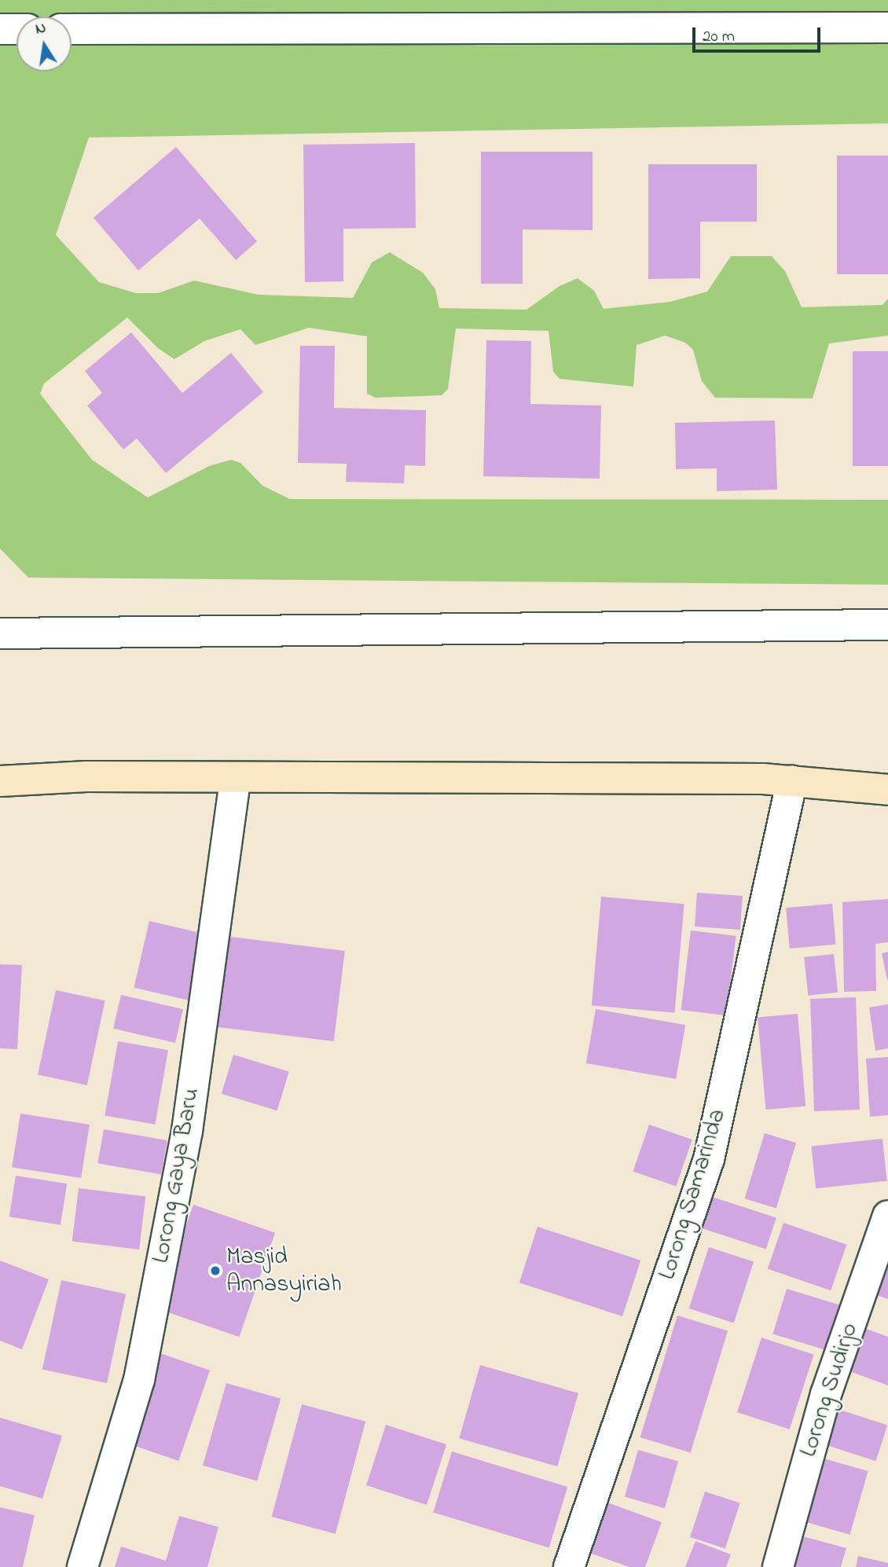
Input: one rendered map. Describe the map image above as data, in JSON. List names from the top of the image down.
{
  "streets": {
    "street": ["Lorong Gaya Baru", "Lorong Samarinda", "Lorong Sudirjo"]
  },
  "places": ["Masjid Annasyiriah"],
  "scale_bar": "20 m",
  "north": "top"
}
